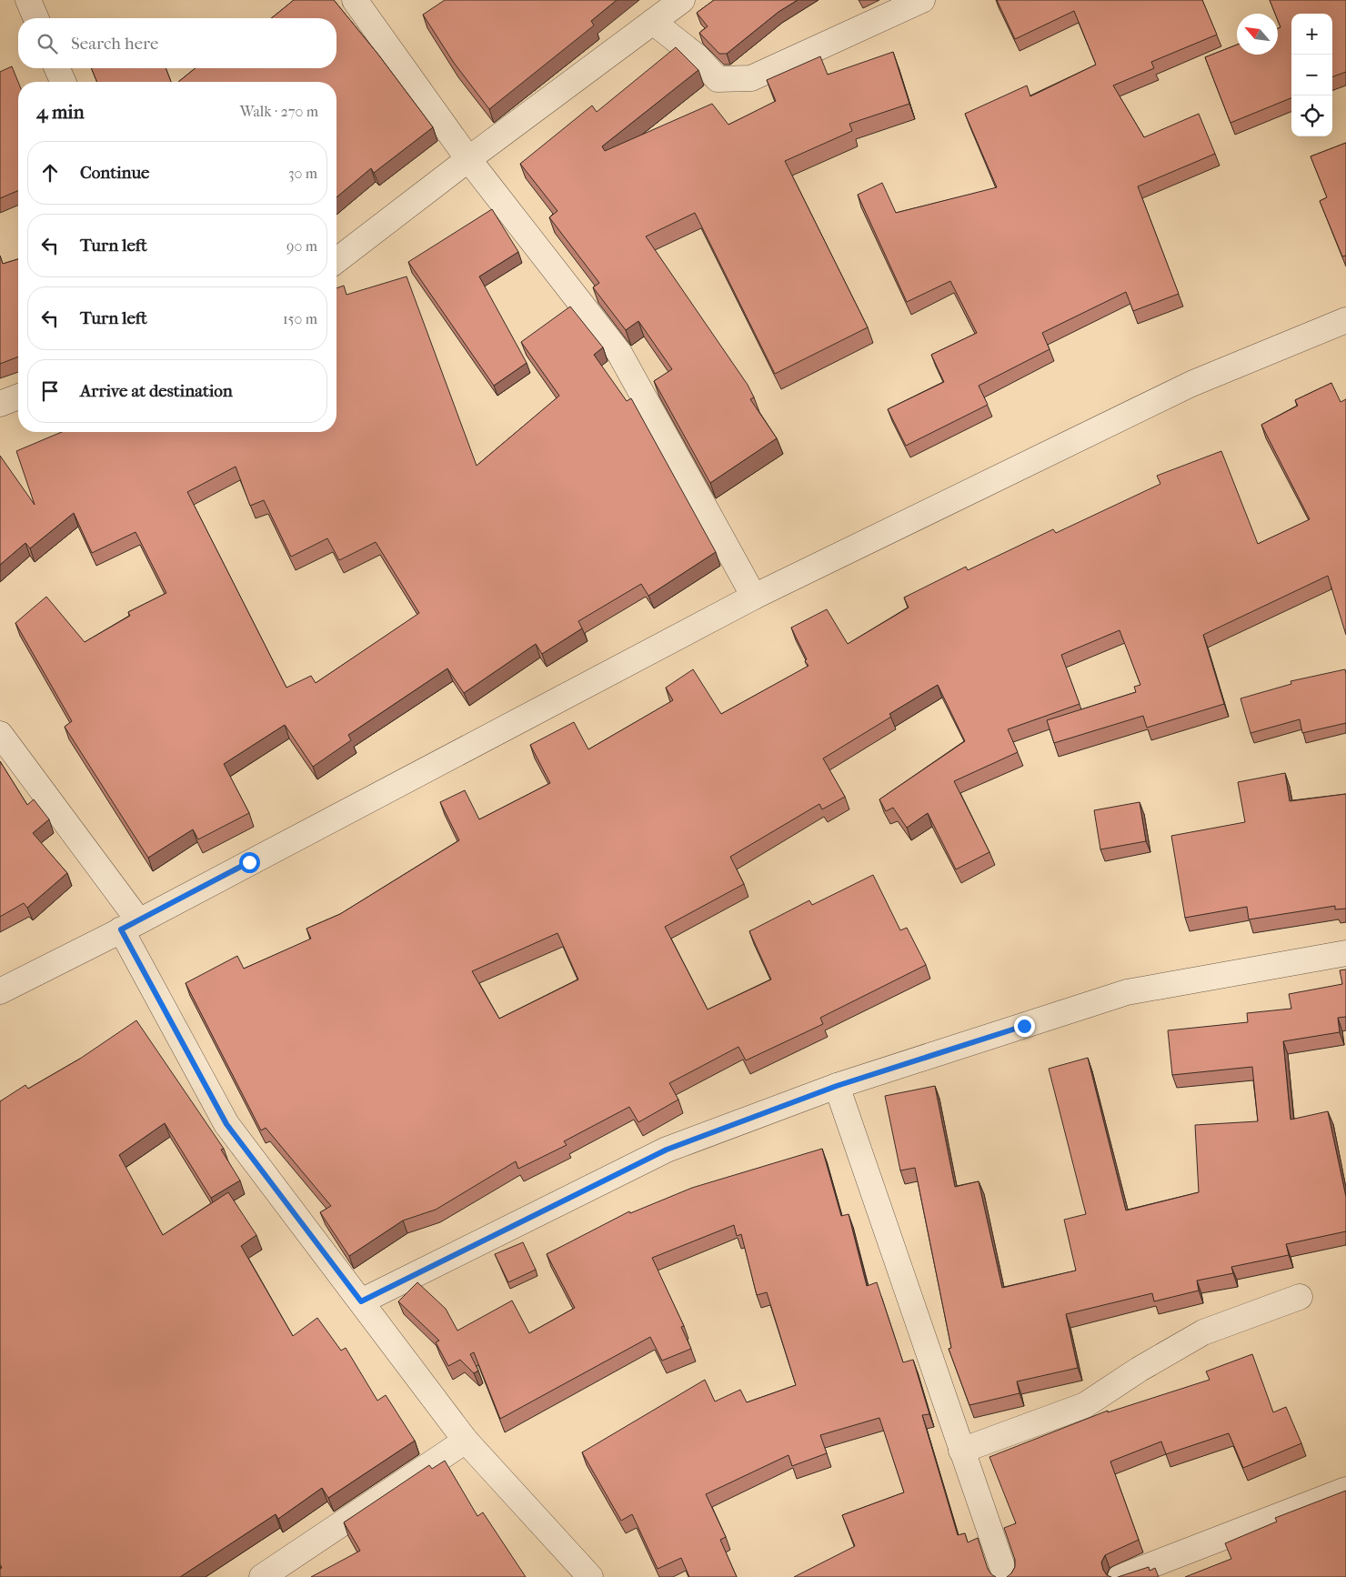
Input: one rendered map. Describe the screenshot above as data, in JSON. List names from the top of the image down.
{
  "north": "top left",
  "page": {
    "map_buttons": ["+", "−"],
    "search": "Search here",
    "heading": ["4 min", "Walk · 270 m"],
    "list": [
      ["Continue", "30 m"],
      ["Turn left", "90 m"],
      ["Turn left", "150 m"],
      "Arrive at destination"
    ]
  }
}
